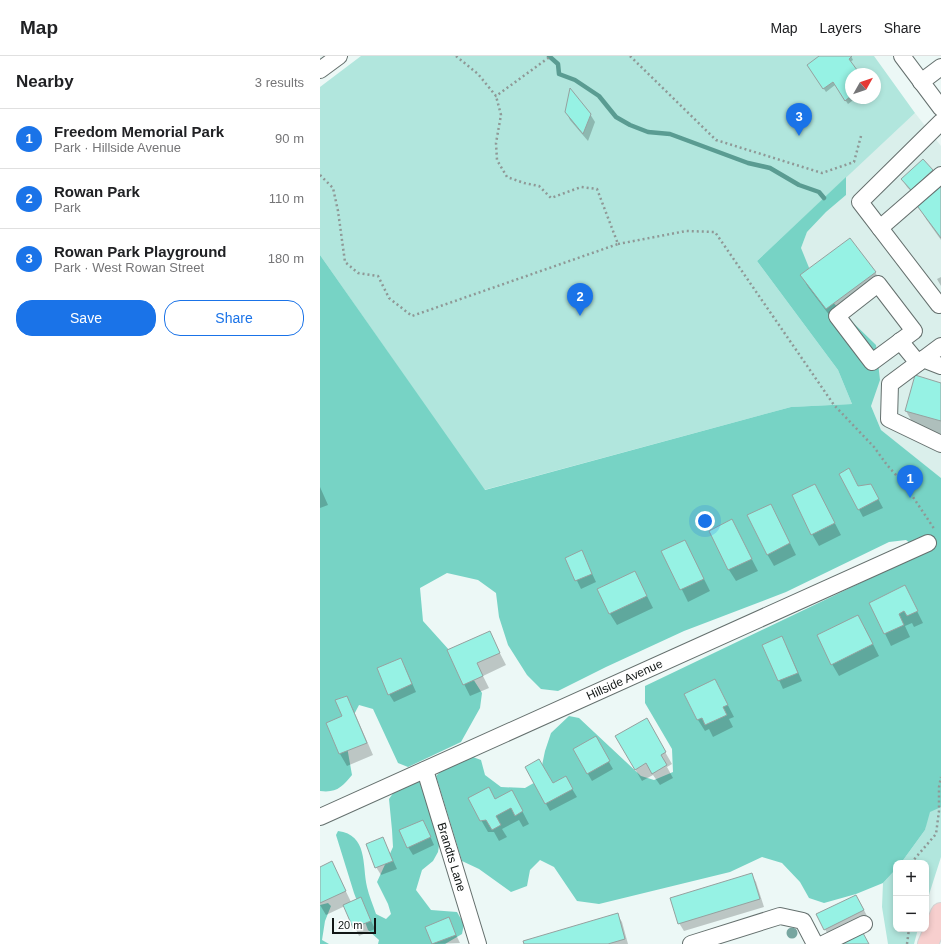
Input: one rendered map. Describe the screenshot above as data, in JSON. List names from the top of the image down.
{
  "streets": {
    "street": ["Hillside Avenue", "Brandts Lane"]
  },
  "crossings": [
    ["Hillside Avenue", "Brandts Lane"]
  ],
  "scale_bar": "20 m",
  "north": "top right",
  "page": {
    "header": "Map",
    "nav": ["Map", "Layers", "Share"],
    "heading": ["Nearby", "3 results"],
    "pins": ["3", "2", "1"],
    "list": [
      {
        "mark": "1",
        "name": "Freedom Memorial Park",
        "note": "Park · Hillside Avenue",
        "value": "90 m"
      },
      {
        "mark": "2",
        "name": "Rowan Park",
        "note": "Park",
        "value": "110 m"
      },
      {
        "mark": "3",
        "name": "Rowan Park Playground",
        "note": "Park · West Rowan Street",
        "value": "180 m"
      }
    ],
    "buttons": ["Save", "Share"],
    "map_buttons": ["+", "−"],
    "scale": "20 m"
  }
}
